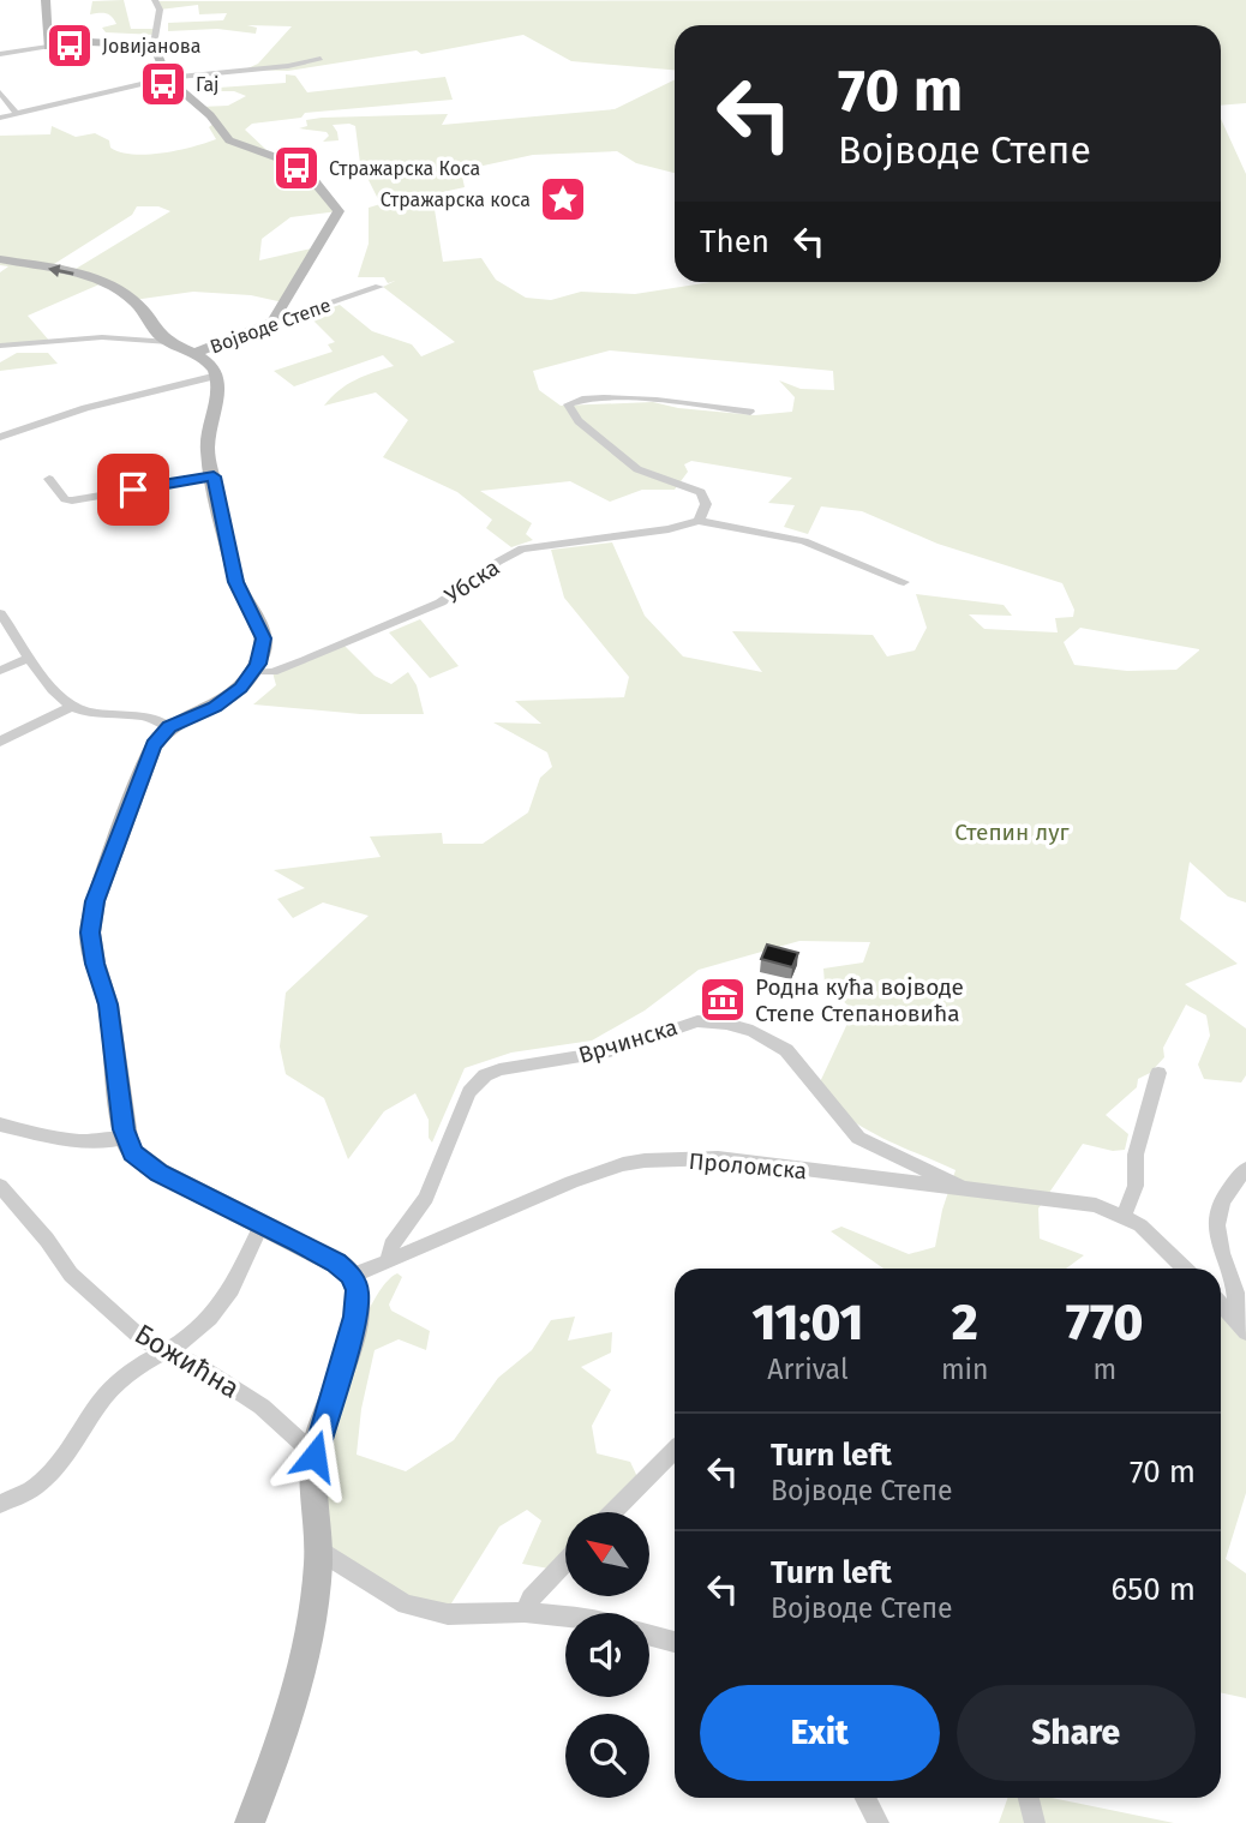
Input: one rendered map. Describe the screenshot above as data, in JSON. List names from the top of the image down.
{
  "streets": {
    "street": [
      "Војводе Степе",
      "Убска",
      "Врчинска",
      "Проломска",
      "Божићна"
    ]
  },
  "crossings": [
    ["Војводе Степе", "Убска"],
    ["Врчинска", "Проломска"]
  ],
  "parks": ["Степин луг"],
  "places": {
    "bus stop": ["Јовијанова", "Гај", "Стражарска Коса"],
    "place": ["Стражарска коса"],
    "museum": ["Родна кућа војводе Степе Степановића"]
  },
  "north": "top left",
  "page": {
    "turn": ["70 m", "Војводе Степе"],
    "then": "Then",
    "eta": [
      "11:01",
      "Arrival",
      "2",
      "min",
      "770",
      "m"
    ],
    "list": [
      {
        "name": "Turn left",
        "note": "Војводе Степе",
        "value": "70 m"
      },
      {
        "name": "Turn left",
        "note": "Војводе Степе",
        "value": "650 m"
      }
    ],
    "buttons": ["Exit", "Share"]
  }
}
